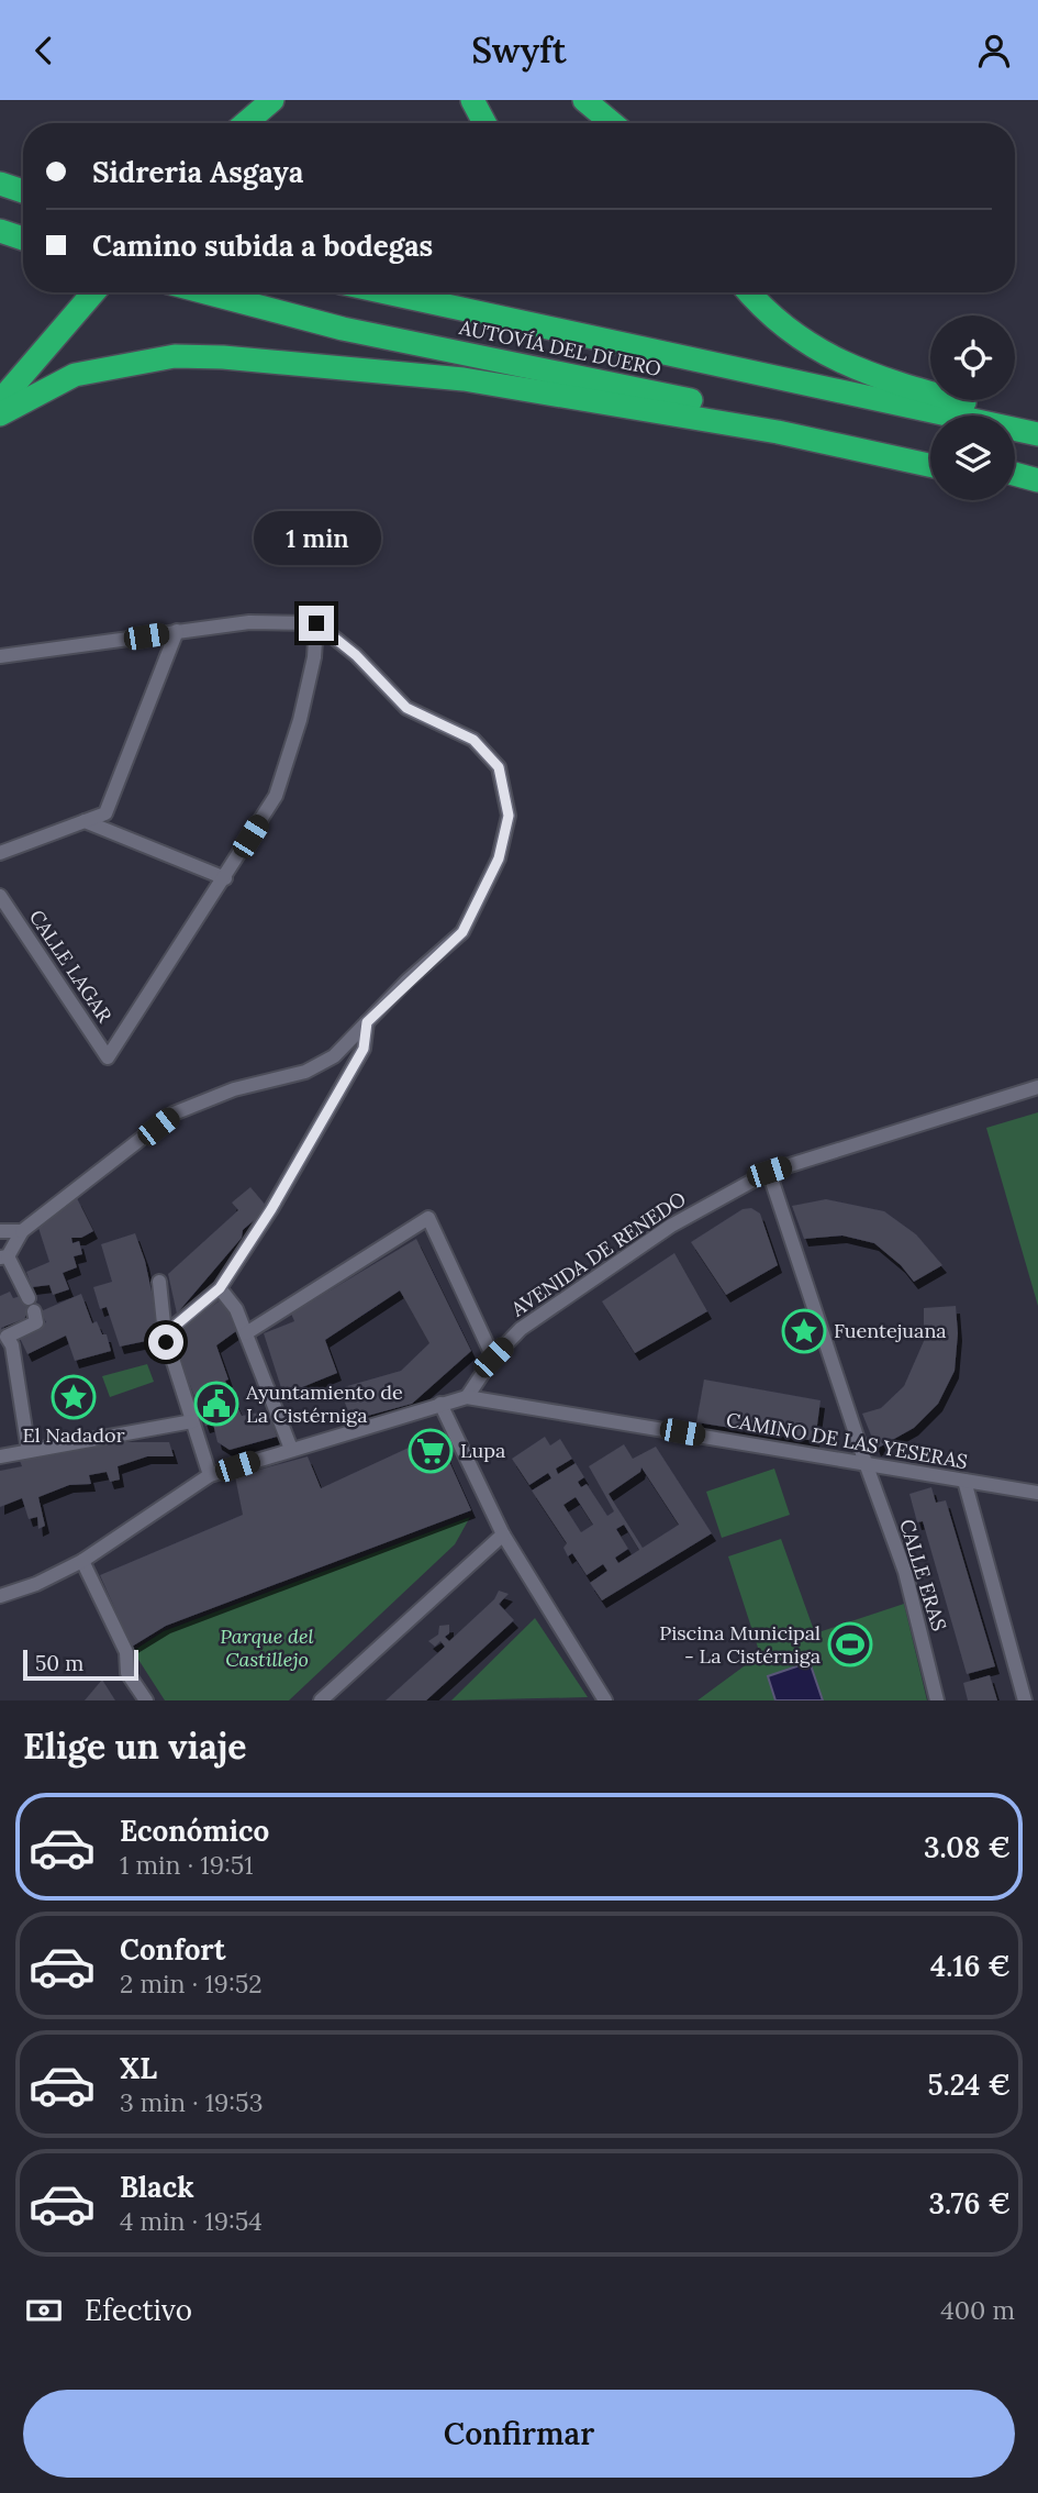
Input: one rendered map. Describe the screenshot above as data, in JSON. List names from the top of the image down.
{
  "streets": {
    "highway": ["AUTOVÍA DEL DUERO"],
    "street": [
      "CALLE LAGAR",
      "AVENIDA DE RENEDO",
      "CAMINO DE LAS YESERAS",
      "CALLE ERAS"
    ]
  },
  "crossings": [
    ["AVENIDA DE RENEDO", "CAMINO DE LAS YESERAS"],
    ["AVENIDA DE RENEDO", "CALLE ERAS"],
    ["CAMINO DE LAS YESERAS", "CALLE ERAS"]
  ],
  "parks": ["Parque del Castillejo"],
  "places": {
    "place": ["Fuentejuana", "El Nadador"],
    "public building": ["Ayuntamiento de La Cistérniga"],
    "supermarket": ["Lupa"],
    "sports": ["Piscina Municipal - La Cistérniga"]
  },
  "scale_bar": "50 m",
  "page": {
    "header": "Swyft",
    "banner": ["Sidreria Asgaya", "Camino subida a bodegas"],
    "bubble": "1 min",
    "scale": "50 m",
    "heading": "Elige un viaje",
    "list": [
      {
        "name": "Económico",
        "note": "1 min · 19:51",
        "value": "3.08 €"
      },
      {
        "name": "Confort",
        "note": "2 min · 19:52",
        "value": "4.16 €"
      },
      {
        "name": "XL",
        "note": "3 min · 19:53",
        "value": "5.24 €"
      },
      {
        "name": "Black",
        "note": "4 min · 19:54",
        "value": "3.76 €"
      }
    ],
    "pay": ["Efectivo", "400 m"],
    "buttons": "Confirmar"
  }
}
